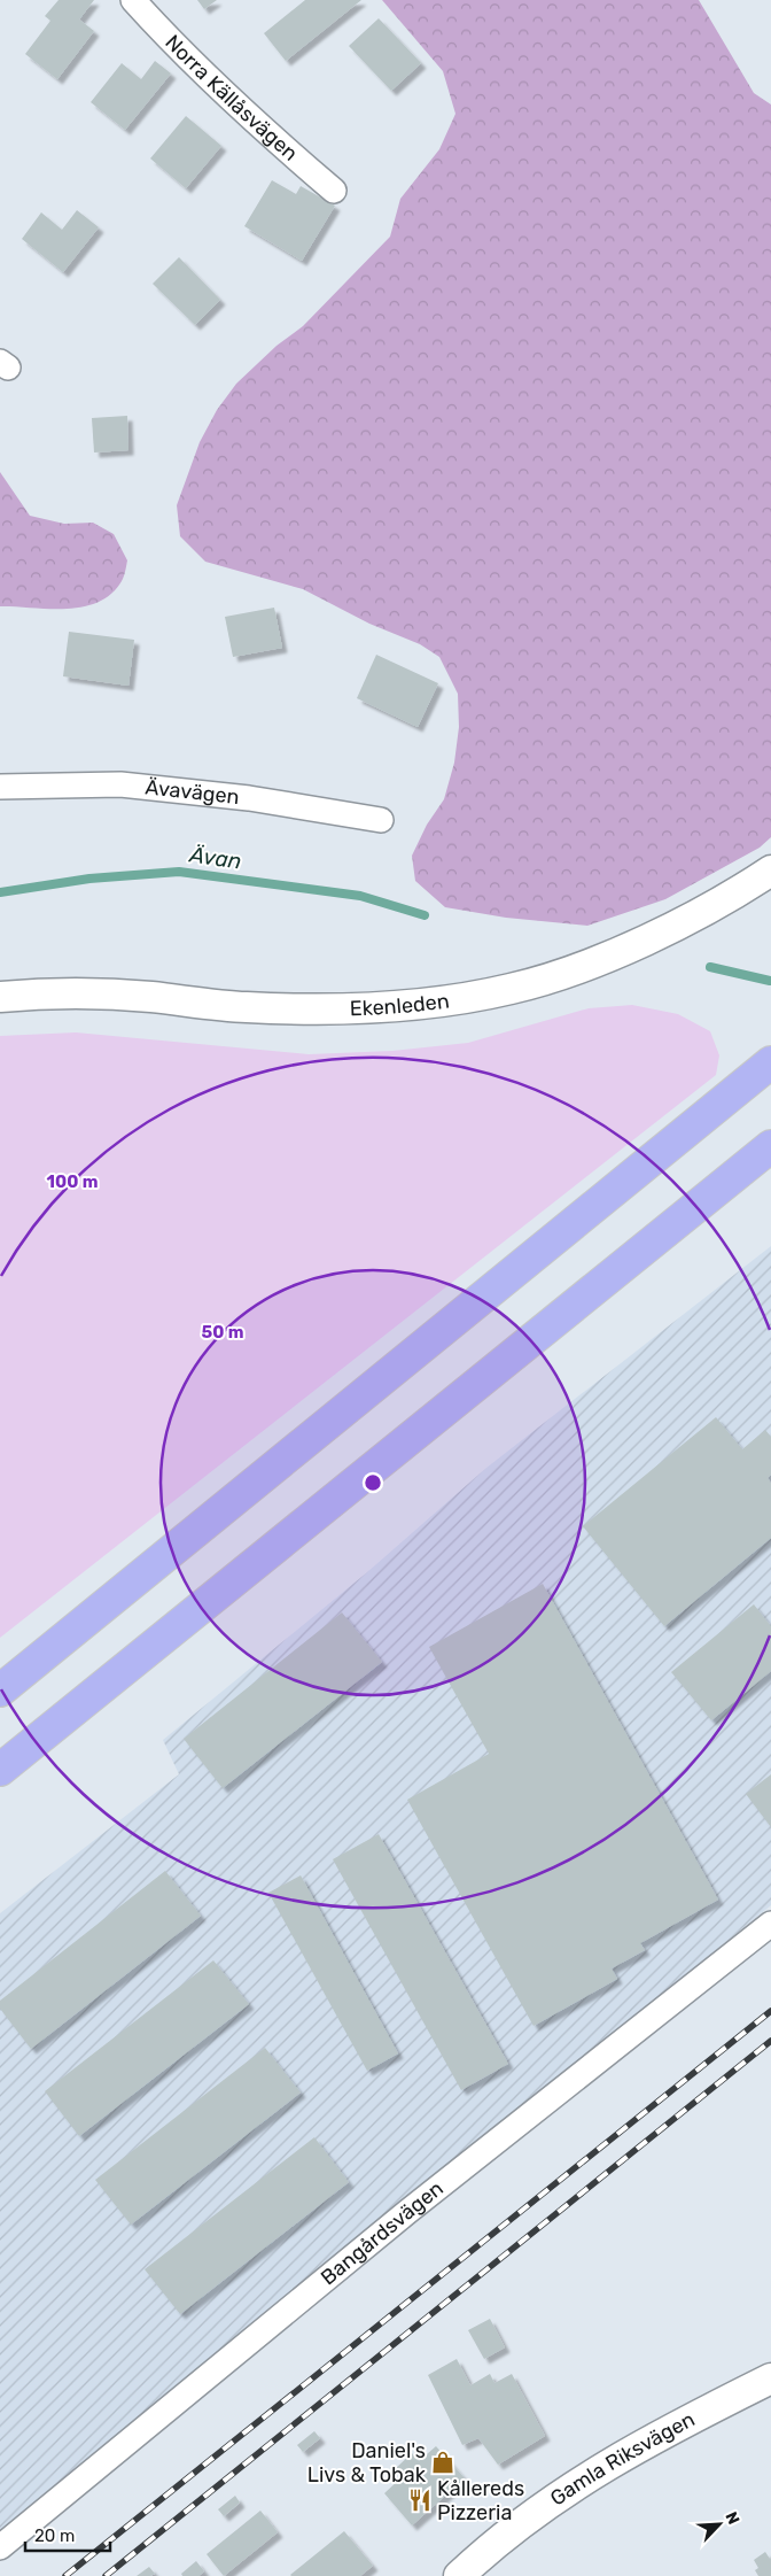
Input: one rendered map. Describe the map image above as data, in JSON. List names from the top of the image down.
{
  "streets": {
    "street": [
      "Norra Källåsvägen",
      "Ävavägen",
      "Ekenleden",
      "Bangårdsvägen",
      "Gamla Riksvägen"
    ]
  },
  "water": ["Ävan"],
  "places": {
    "shop": ["Daniel's Livs & Tobak"],
    "restaurant": ["Kållereds Pizzeria"]
  },
  "scale_bar": "20 m",
  "north": "top right",
  "rings": ["100 m", "50 m"]
}
